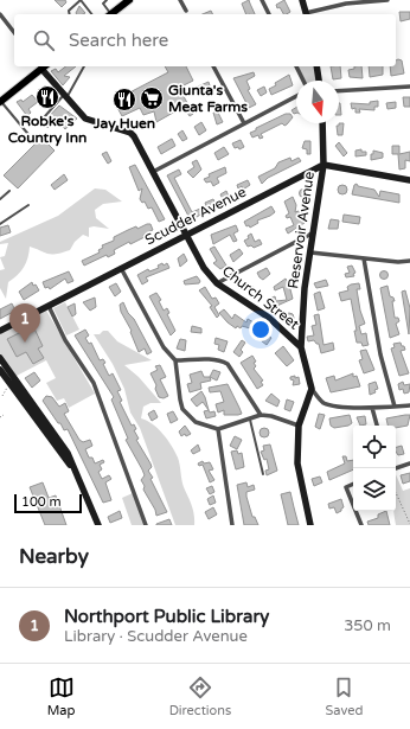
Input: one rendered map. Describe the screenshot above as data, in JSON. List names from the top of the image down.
{
  "streets": {
    "street": ["Scudder Avenue", "Reservoir Avenue", "Church Street"]
  },
  "crossings": [
    ["Scudder Avenue", "Reservoir Avenue"],
    ["Scudder Avenue", "Church Street"],
    ["Reservoir Avenue", "Church Street"]
  ],
  "places": {
    "restaurant": ["Robke's Country Inn", "Jay Huen"],
    "supermarket": ["Giunta's Meat Farms"]
  },
  "scale_bar": "100 m",
  "north": "bottom",
  "page": {
    "search": "Search here",
    "pins": "1",
    "scale": "100 m",
    "heading": "Nearby",
    "list": [
      {
        "mark": "1",
        "name": "Northport Public Library",
        "note": "Library · Scudder Avenue",
        "value": "350 m"
      }
    ],
    "nav": ["Map", "Directions", "Saved"]
  }
}
